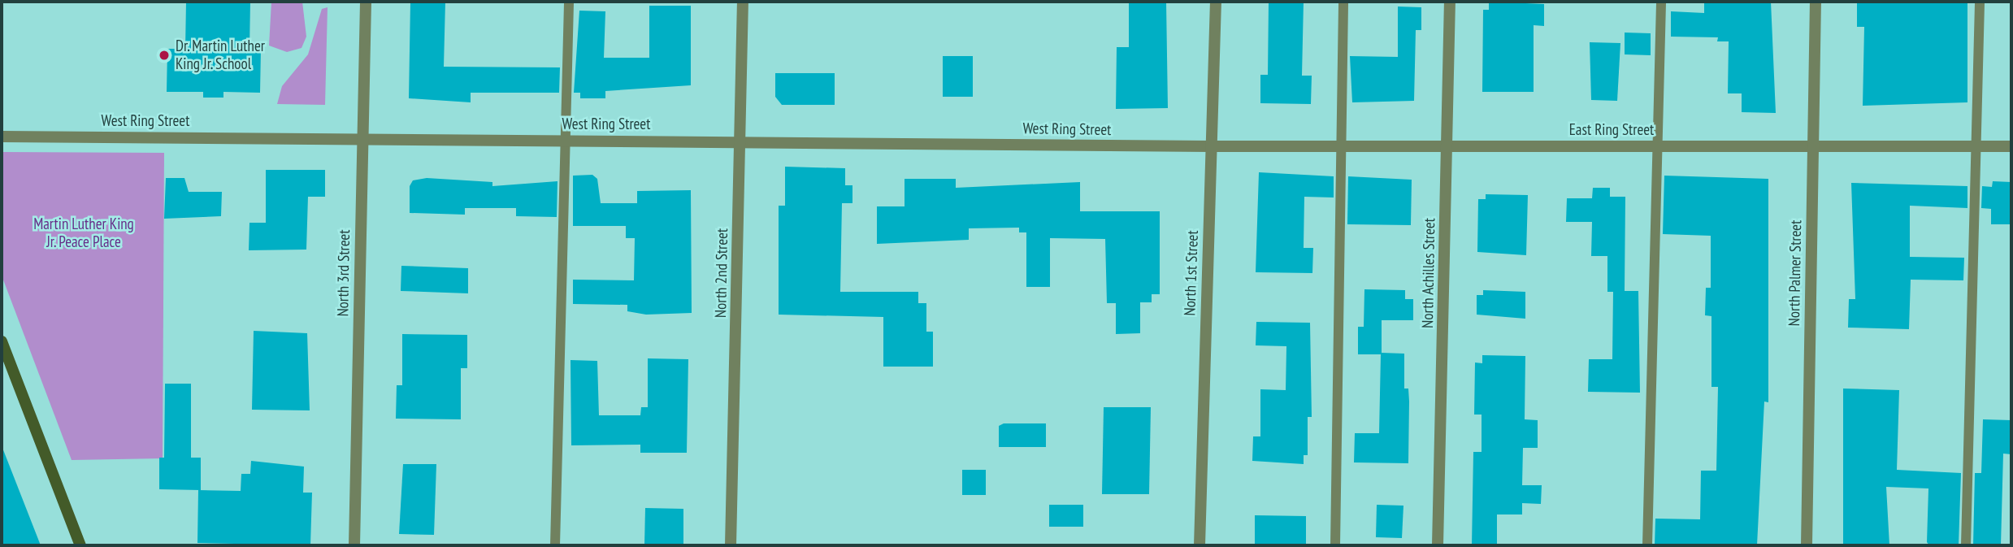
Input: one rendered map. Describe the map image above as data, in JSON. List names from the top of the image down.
{
  "streets": {
    "street": [
      "West Ring Street",
      "East Ring Street",
      "North 3rd Street",
      "North 2nd Street",
      "North 1st Street",
      "North Achilles Street",
      "North Palmer Street"
    ]
  },
  "crossings": [
    ["West Ring Street", "East Ring Street"],
    ["West Ring Street", "North 3rd Street"],
    ["West Ring Street", "North 2nd Street"],
    ["West Ring Street", "North 1st Street"],
    ["East Ring Street", "North 1st Street"],
    ["East Ring Street", "North Achilles Street"],
    ["East Ring Street", "North Palmer Street"]
  ],
  "parks": ["Martin Luther King Jr. Peace Place"],
  "places": ["Dr. Martin Luther King Jr. School"]
}
